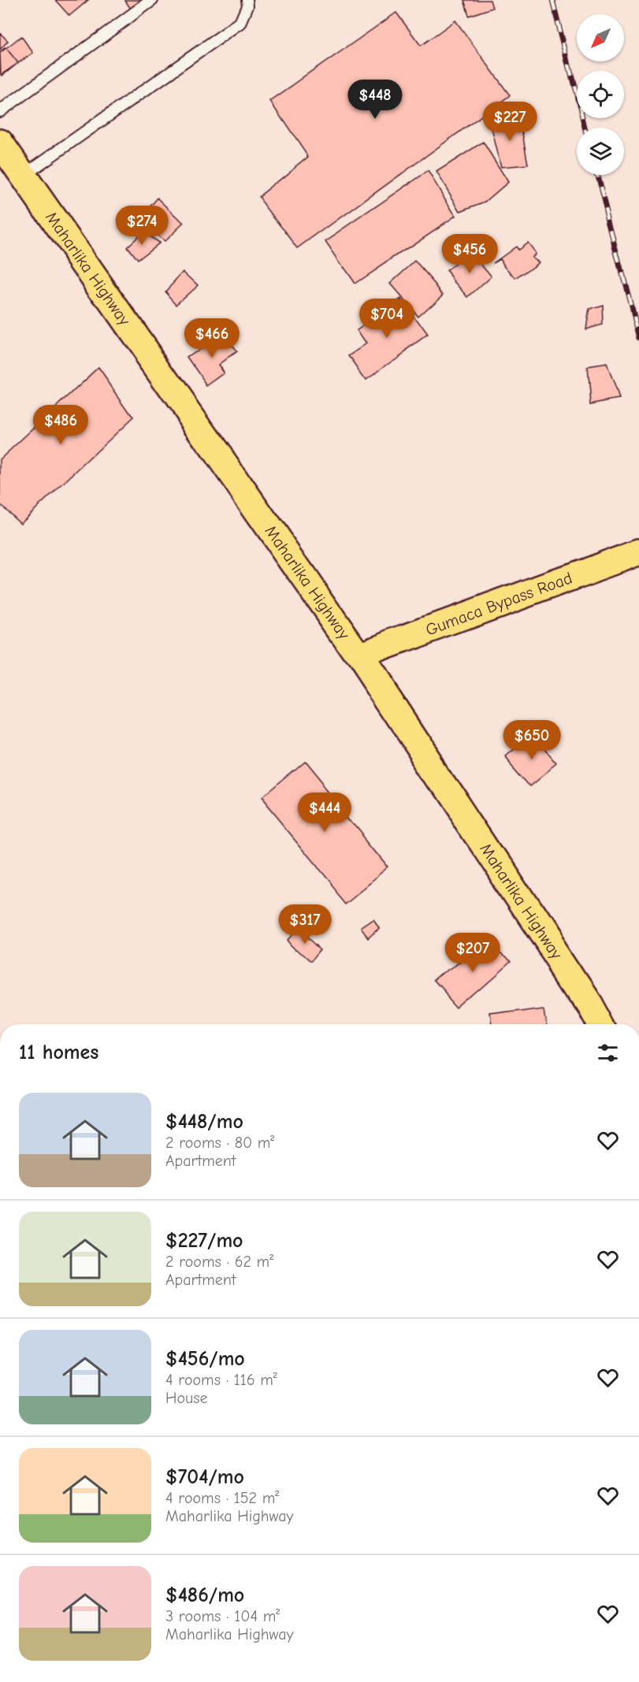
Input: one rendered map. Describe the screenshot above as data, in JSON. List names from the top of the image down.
{
  "streets": {
    "main road": ["Maharlika Highway", "Gumaca Bypass Road"]
  },
  "crossings": [
    ["Maharlika Highway", "Gumaca Bypass Road"]
  ],
  "north": "bottom left",
  "page": {
    "price": [
      "$448",
      "$227",
      "$274",
      "$456",
      "$704",
      "$466",
      "$486",
      "$650",
      "$444",
      "$317",
      "$207"
    ],
    "heading": "11 homes",
    "list": [
      {
        "name": "$448/mo",
        "note": "2 rooms · 80 m² · Apartment"
      },
      {
        "name": "$227/mo",
        "note": "2 rooms · 62 m² · Apartment"
      },
      {
        "name": "$456/mo",
        "note": "4 rooms · 116 m² · House"
      },
      {
        "name": "$704/mo",
        "note": "4 rooms · 152 m² · Maharlika Highway"
      },
      {
        "name": "$486/mo",
        "note": "3 rooms · 104 m² · Maharlika Highway"
      }
    ]
  }
}
